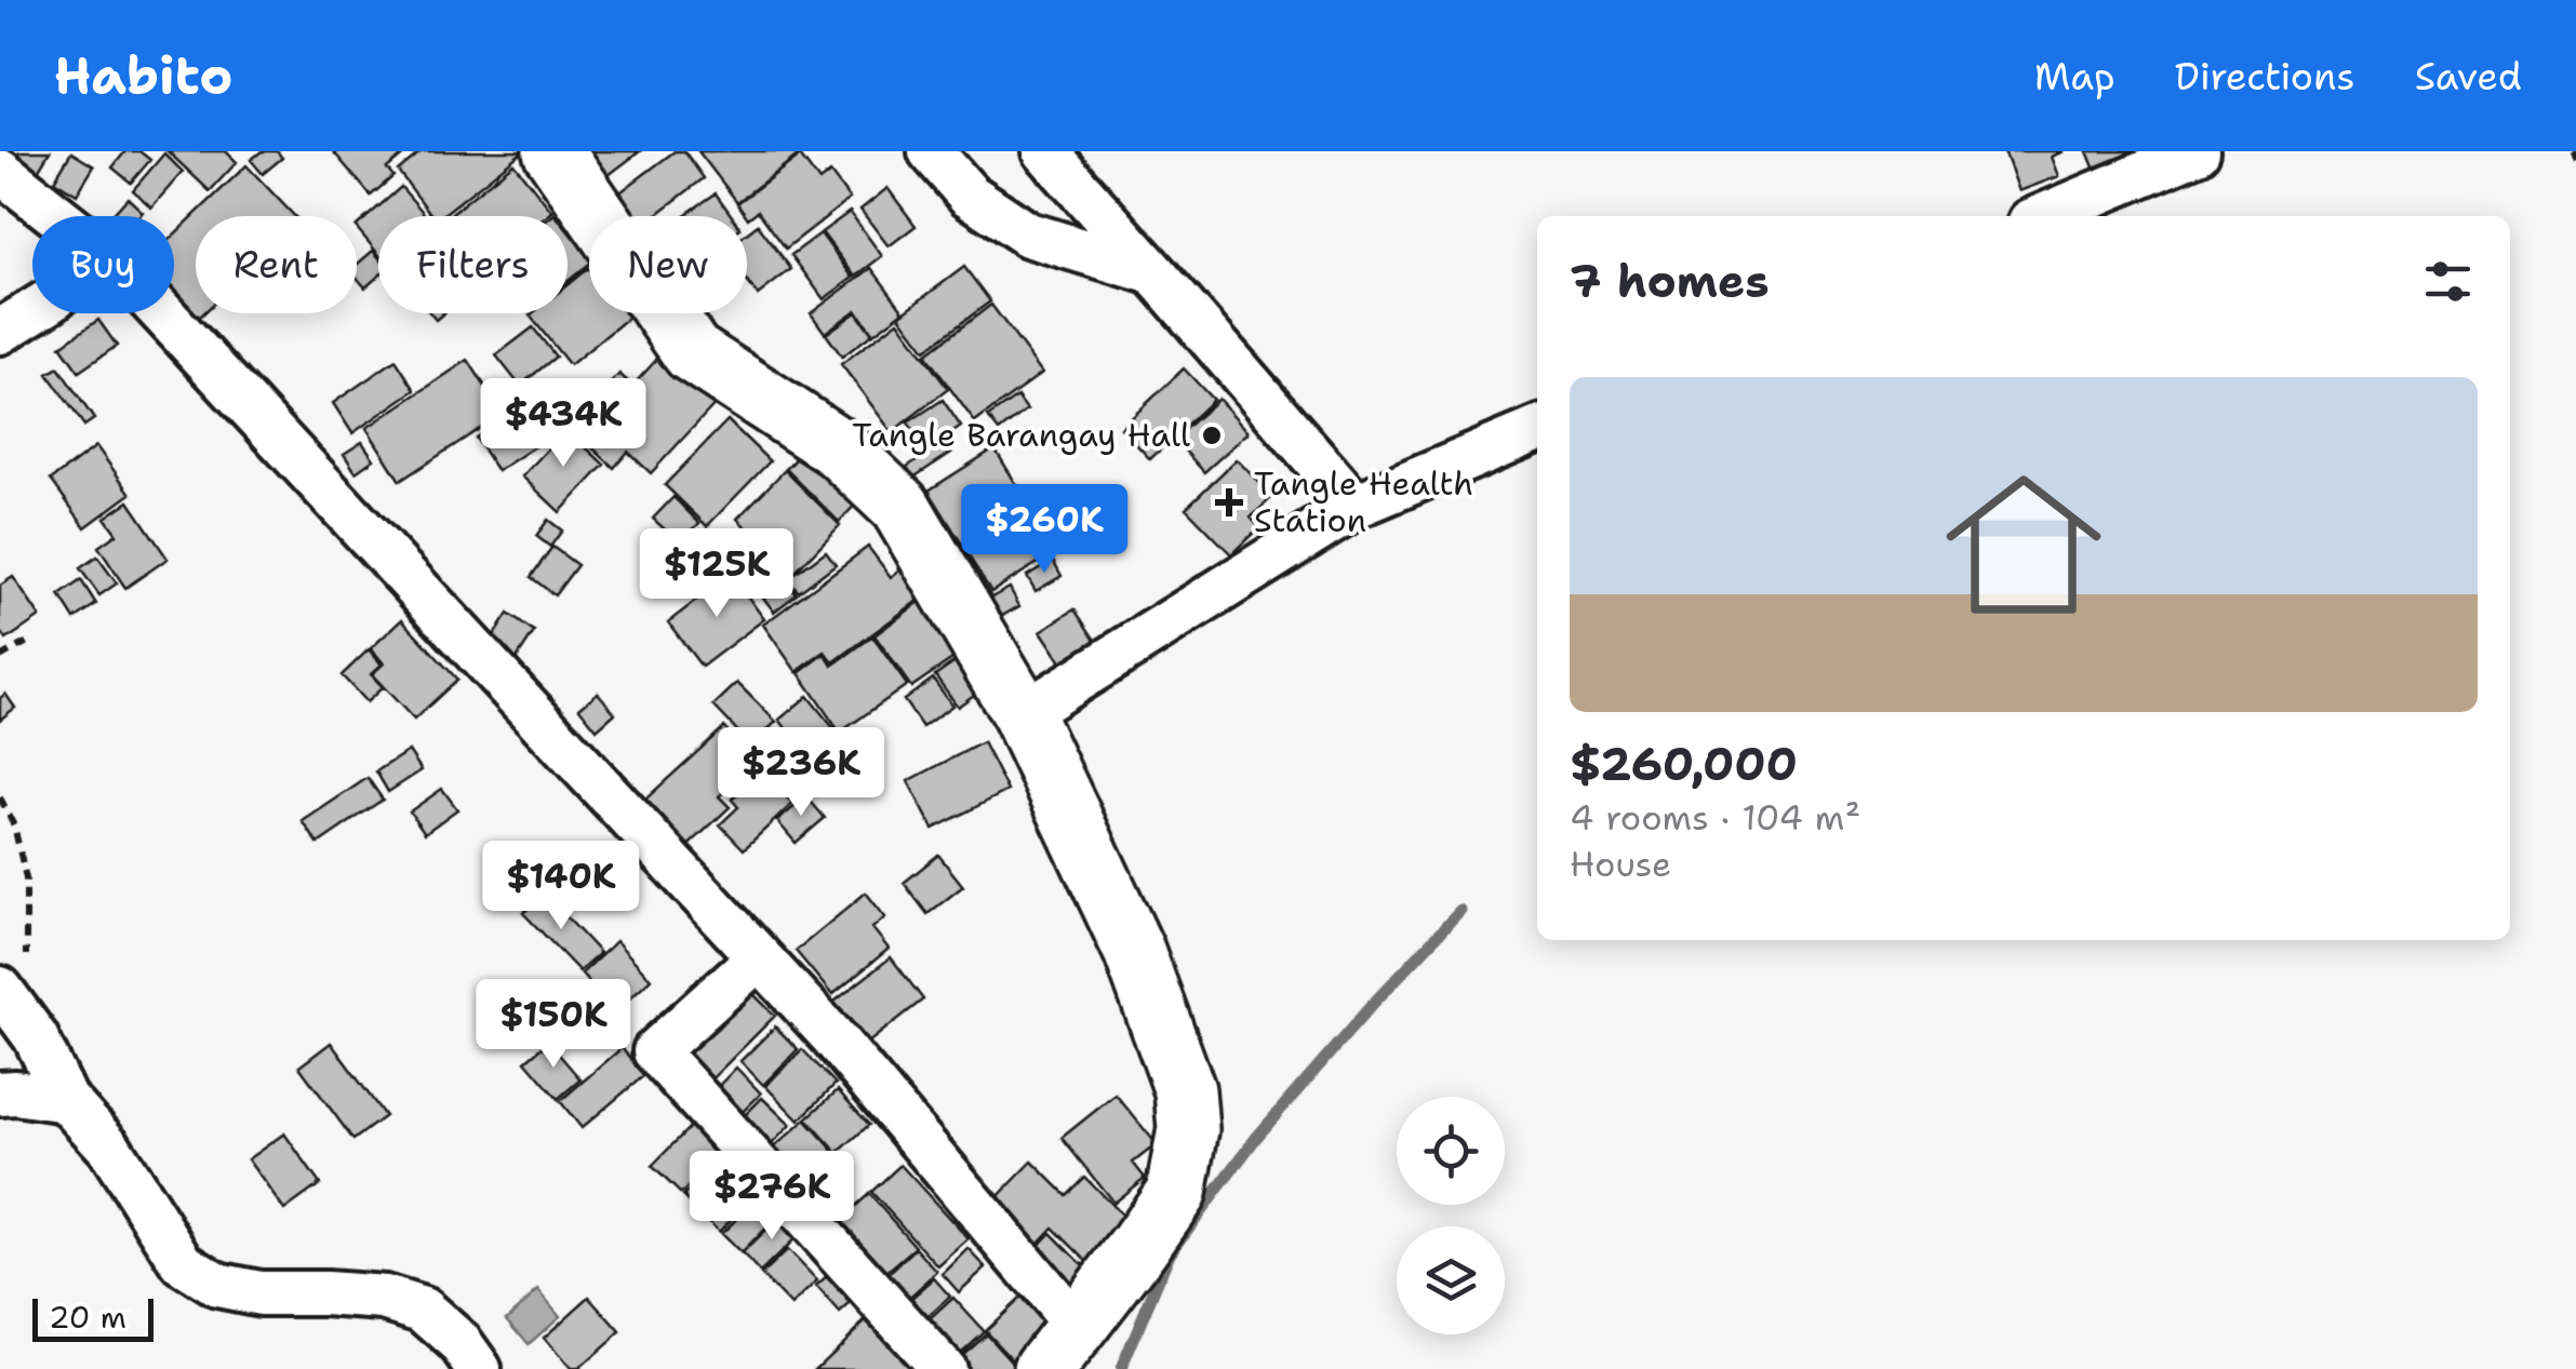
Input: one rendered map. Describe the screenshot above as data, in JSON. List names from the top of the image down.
{
  "places": {
    "other": ["Tangle Barangay Hall"],
    "health": ["Tangle Health Station"]
  },
  "scale_bar": "20 m",
  "page": {
    "header": "Habito",
    "nav": ["Map", "Directions", "Saved"],
    "chip": [
      "Buy",
      "Rent",
      "Filters",
      "New"
    ],
    "heading": "7 homes",
    "list": [
      {
        "name": "$260,000",
        "note": "4 rooms · 104 m² · House"
      }
    ],
    "price": [
      "$434K",
      "$260K",
      "$125K",
      "$236K",
      "$140K",
      "$150K",
      "$276K"
    ],
    "scale": "20 m"
  }
}
